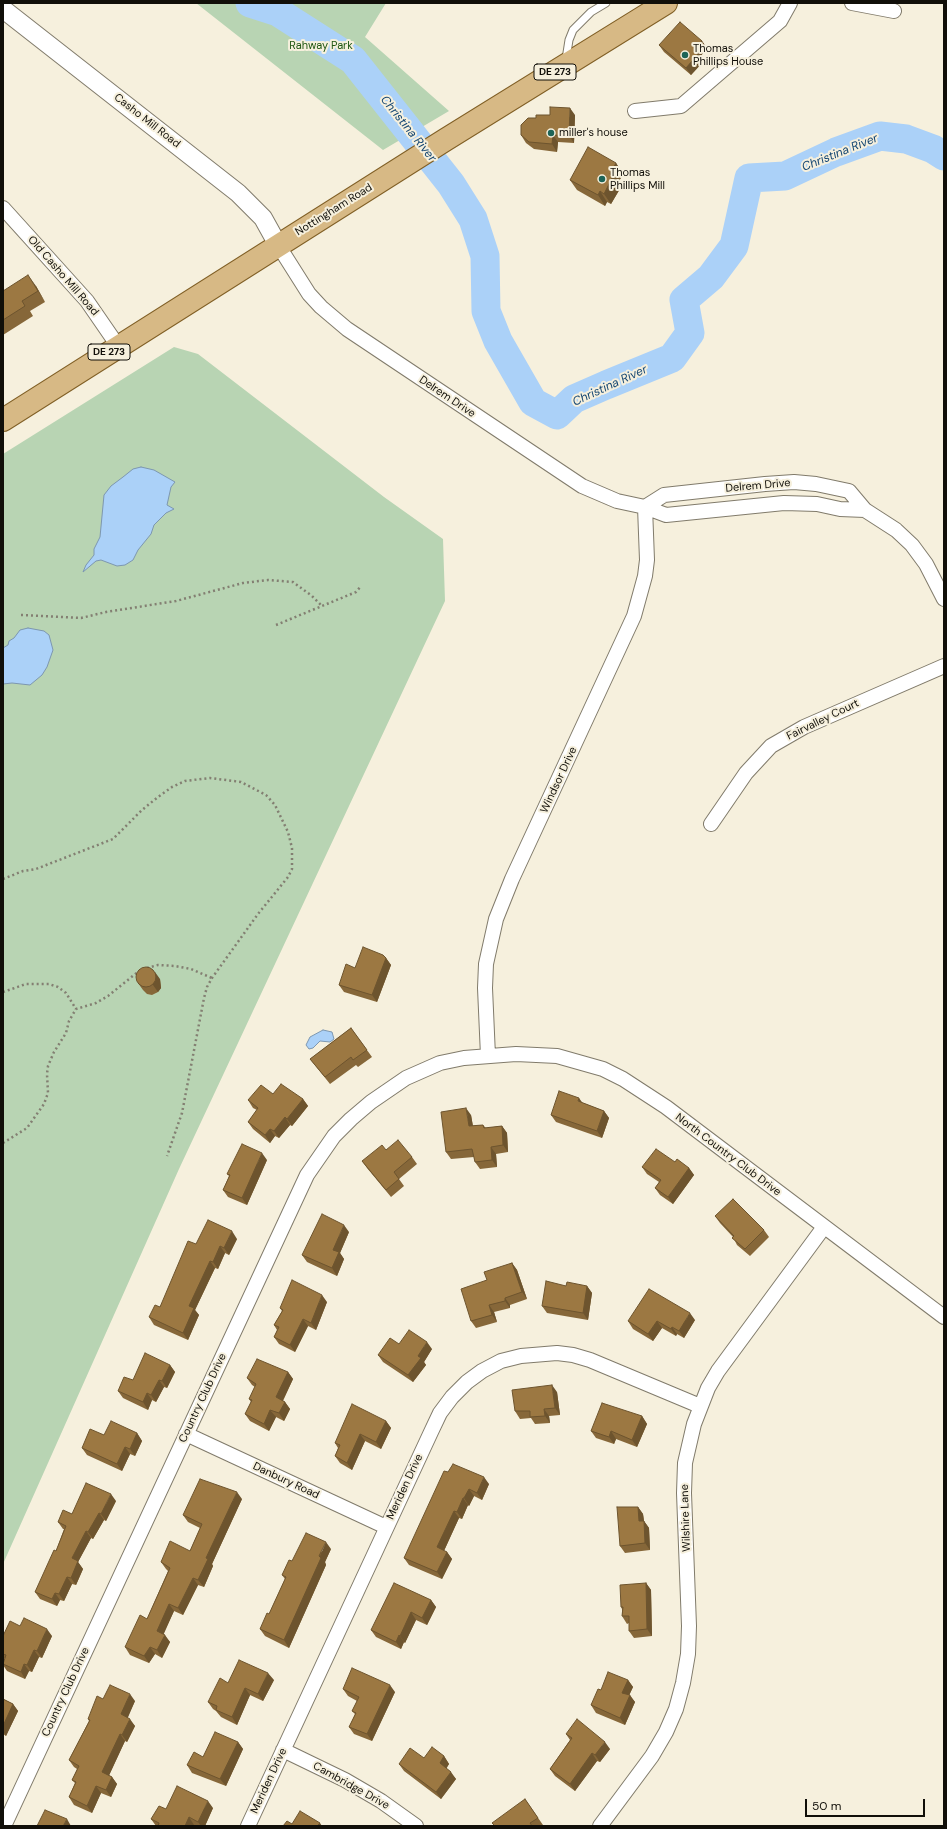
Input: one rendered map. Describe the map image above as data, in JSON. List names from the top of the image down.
{
  "streets": {
    "main road": ["DE 273", "Nottingham Road"],
    "street": [
      "Casho Mill Road",
      "Old Casho Mill Road",
      "Delrem Drive",
      "Fairvalley Court",
      "Windsor Drive",
      "North Country Club Drive",
      "Country Club Drive",
      "Danbury Road",
      "Meriden Drive",
      "Wilshire Lane",
      "Cambridge Drive"
    ]
  },
  "crossings": [
    ["Casho Mill Road", "Nottingham Road"],
    ["Casho Mill Road", "Delrem Drive"],
    ["Nottingham Road", "Old Casho Mill Road"],
    ["Nottingham Road", "Delrem Drive"],
    ["Delrem Drive", "Windsor Drive"],
    ["Windsor Drive", "North Country Club Drive"],
    ["Windsor Drive", "Country Club Drive"],
    ["North Country Club Drive", "Country Club Drive"],
    ["North Country Club Drive", "Wilshire Lane"],
    ["Country Club Drive", "Danbury Road"],
    ["Danbury Road", "Meriden Drive"],
    ["Meriden Drive", "Wilshire Lane"],
    ["Meriden Drive", "Cambridge Drive"]
  ],
  "water": ["Christina River"],
  "parks": ["Rahway Park"],
  "places": ["Thomas Phillips House", "miller's house", "Thomas Phillips Mill"],
  "scale_bar": "50 m"
}
